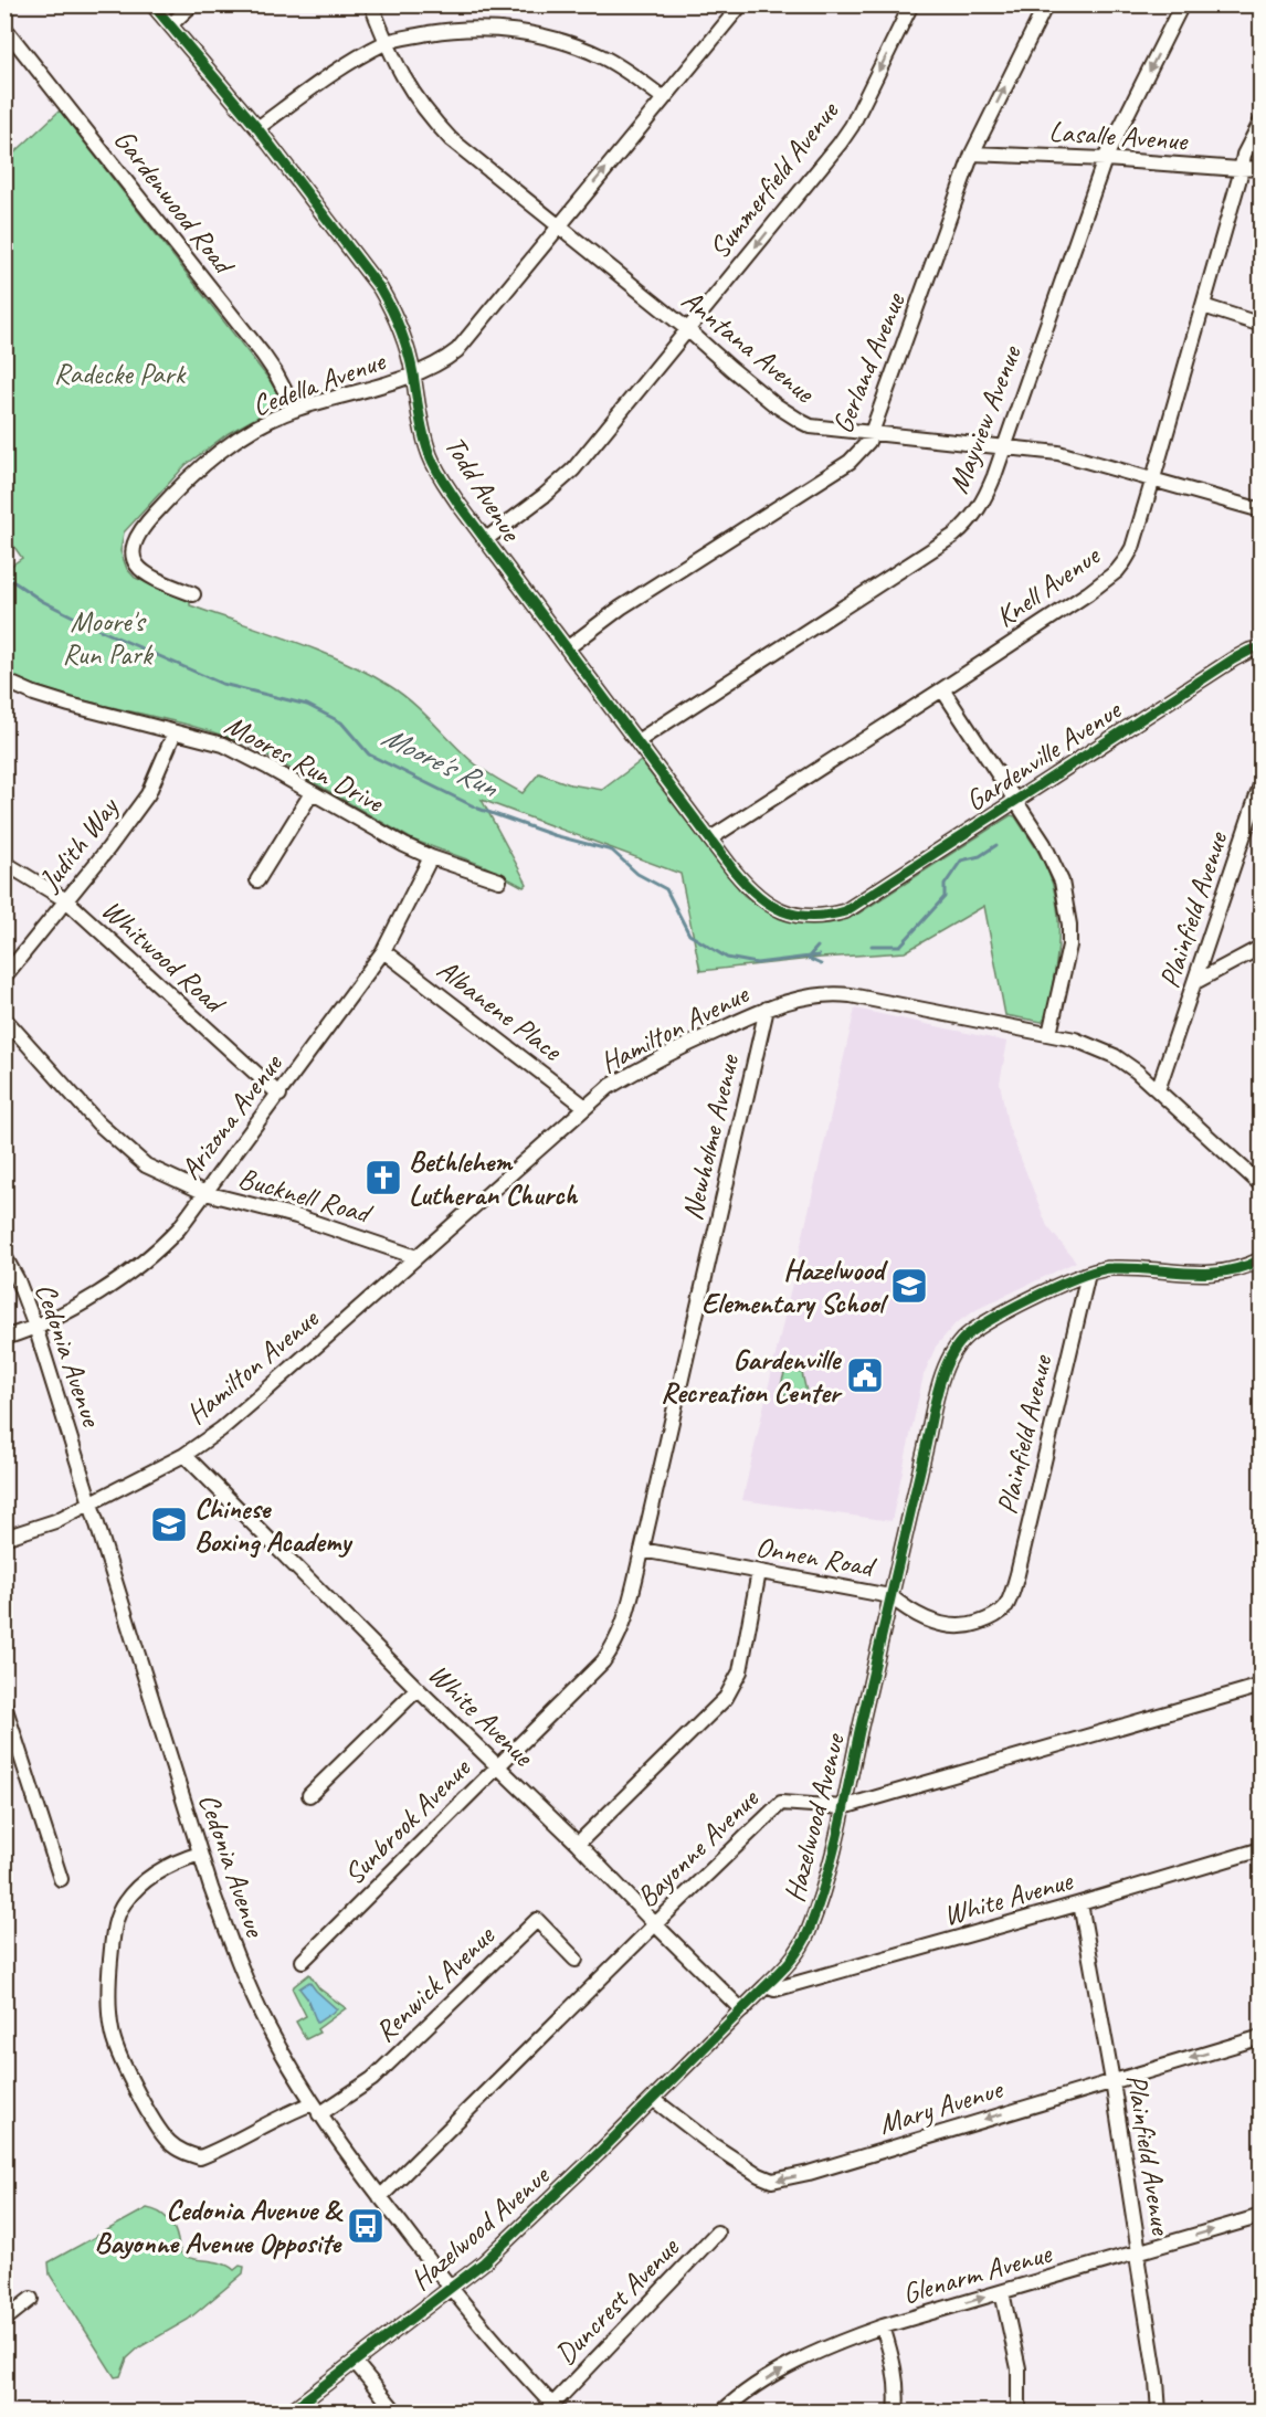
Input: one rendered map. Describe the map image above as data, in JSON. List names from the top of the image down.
{
  "streets": {
    "street": [
      "Lasalle Avenue",
      "Summerfield Avenue",
      "Gardenwood Road",
      "Anntana Avenue",
      "Gerland Avenue",
      "Cedella Avenue",
      "Mayview Avenue",
      "Todd Avenue",
      "Knell Avenue",
      "Gardenville Avenue",
      "Moores Run Drive",
      "Judith Way",
      "Plainfield Avenue",
      "Whitwood Road",
      "Albanene Place",
      "Hamilton Avenue",
      "Arizona Avenue",
      "Newholme Avenue",
      "Bucknell Road",
      "Cedonia Avenue",
      "Onnen Road",
      "White Avenue",
      "Hazelwood Avenue",
      "Sunbrook Avenue",
      "Bayonne Avenue",
      "Renwick Avenue",
      "Mary Avenue",
      "Glenarm Avenue",
      "Duncrest Avenue"
    ]
  },
  "crossings": [
    ["Lasalle Avenue", "Gerland Avenue"],
    ["Lasalle Avenue", "Mayview Avenue"],
    ["Lasalle Avenue", "Knell Avenue"],
    ["Summerfield Avenue", "Anntana Avenue"],
    ["Summerfield Avenue", "Todd Avenue"],
    ["Gardenwood Road", "Cedella Avenue"],
    ["Anntana Avenue", "Gerland Avenue"],
    ["Anntana Avenue", "Cedella Avenue"],
    ["Anntana Avenue", "Mayview Avenue"],
    ["Anntana Avenue", "Knell Avenue"],
    ["Gerland Avenue", "Todd Avenue"],
    ["Cedella Avenue", "Todd Avenue"],
    ["Mayview Avenue", "Todd Avenue"],
    ["Todd Avenue", "Knell Avenue"],
    ["Todd Avenue", "Gardenville Avenue"],
    ["Moores Run Drive", "Judith Way"],
    ["Moores Run Drive", "Arizona Avenue"],
    ["Judith Way", "Whitwood Road"],
    ["Plainfield Avenue", "Hamilton Avenue"],
    ["Plainfield Avenue", "Onnen Road"],
    ["Plainfield Avenue", "White Avenue"],
    ["Plainfield Avenue", "Hazelwood Avenue"],
    ["Plainfield Avenue", "Mary Avenue"],
    ["Plainfield Avenue", "Glenarm Avenue"],
    ["Whitwood Road", "Arizona Avenue"],
    ["Albanene Place", "Hamilton Avenue"],
    ["Albanene Place", "Arizona Avenue"],
    ["Hamilton Avenue", "Newholme Avenue"],
    ["Hamilton Avenue", "Bucknell Road"],
    ["Hamilton Avenue", "Cedonia Avenue"],
    ["Hamilton Avenue", "White Avenue"],
    ["Arizona Avenue", "Bucknell Road"],
    ["Arizona Avenue", "Cedonia Avenue"],
    ["Newholme Avenue", "Onnen Road"],
    ["Newholme Avenue", "Sunbrook Avenue"],
    ["Cedonia Avenue", "Hazelwood Avenue"],
    ["Cedonia Avenue", "Bayonne Avenue"],
    ["Cedonia Avenue", "Renwick Avenue"],
    ["Cedonia Avenue", "Duncrest Avenue"],
    ["Onnen Road", "Hazelwood Avenue"],
    ["Onnen Road", "Sunbrook Avenue"],
    ["White Avenue", "Hazelwood Avenue"],
    ["White Avenue", "Sunbrook Avenue"],
    ["White Avenue", "Bayonne Avenue"],
    ["Hazelwood Avenue", "Bayonne Avenue"],
    ["Hazelwood Avenue", "Mary Avenue"]
  ],
  "one_way": ["Summerfield Avenue", "Mary Avenue", "Glenarm Avenue"],
  "water": ["Moore's Run"],
  "parks": ["Radecke Park", "Moore's Run Park"],
  "places": {
    "church": ["Bethlehem Lutheran Church"],
    "school or university": ["Hazelwood Elementary School", "Chinese Boxing Academy"],
    "public building": ["Gardenville Recreation Center"],
    "bus stop": ["Cedonia Avenue & Bayonne Avenue Opposite"]
  }
}
